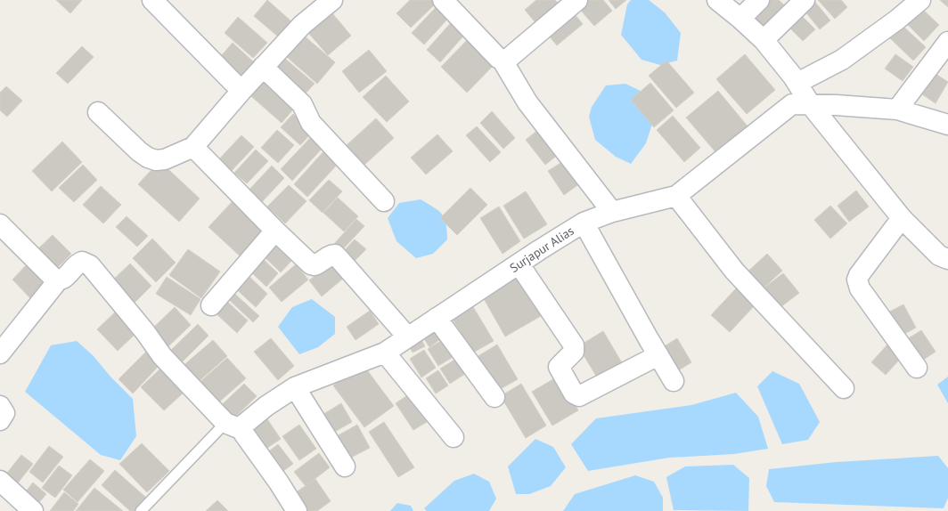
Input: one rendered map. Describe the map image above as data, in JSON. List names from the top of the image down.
{
  "streets": {
    "street": ["Surjapur Alias"]
  }
}
